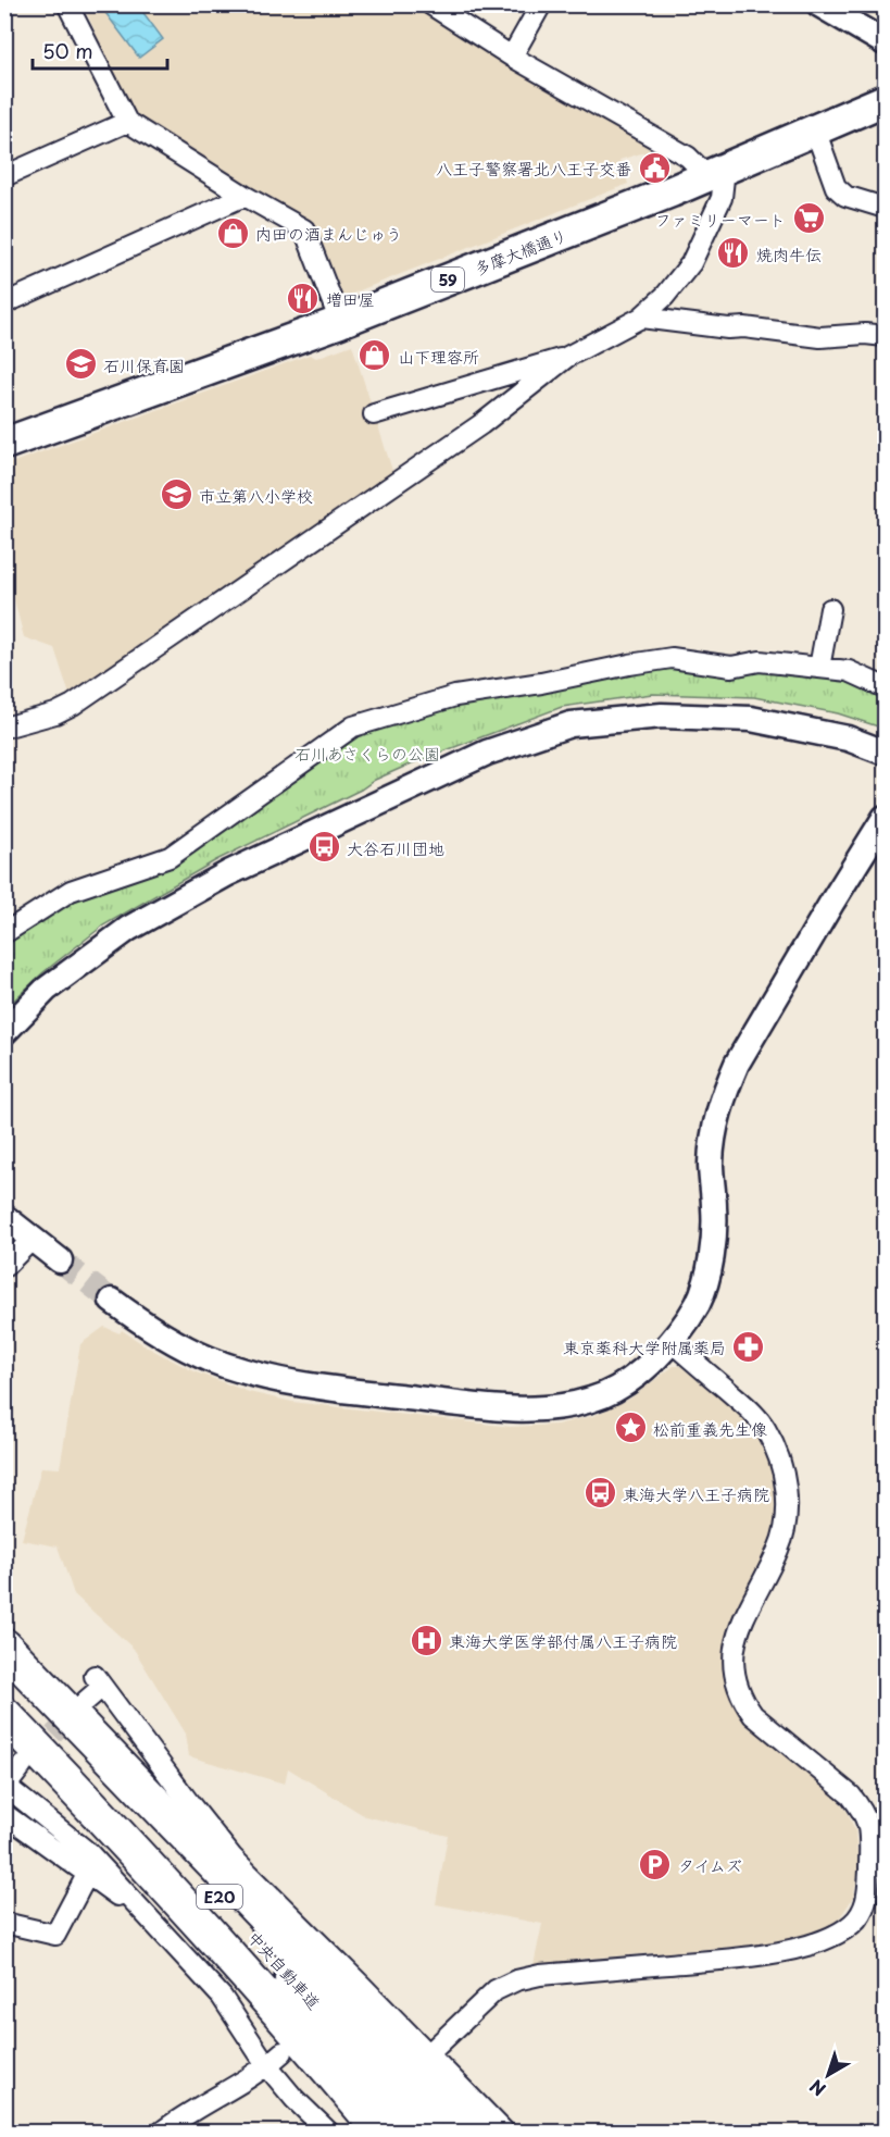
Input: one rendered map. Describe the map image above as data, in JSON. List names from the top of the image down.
{
  "streets": {
    "highway": ["E20", "中央自動車道"],
    "main road": ["多摩大橋通り", "59"]
  },
  "parks": ["石川あさくらの公園"],
  "places": {
    "public building": ["八王子警察署北八王子交番"],
    "supermarket": ["ファミリーマート"],
    "shop": ["内田の酒まんじゅう", "山下理容所"],
    "restaurant": ["焼肉牛伝", "増田屋"],
    "school or university": ["石川保育園", "市立第八小学校"],
    "bus stop": ["大谷石川団地", "東海大学八王子病院"],
    "pharmacy": ["東京薬科大学附属薬局"],
    "place": ["松前重義先生像"],
    "hospital": ["東海大学医学部付属八王子病院"],
    "parking": ["タイムズ"]
  },
  "scale_bar": "50 m",
  "north": "bottom left"
}
